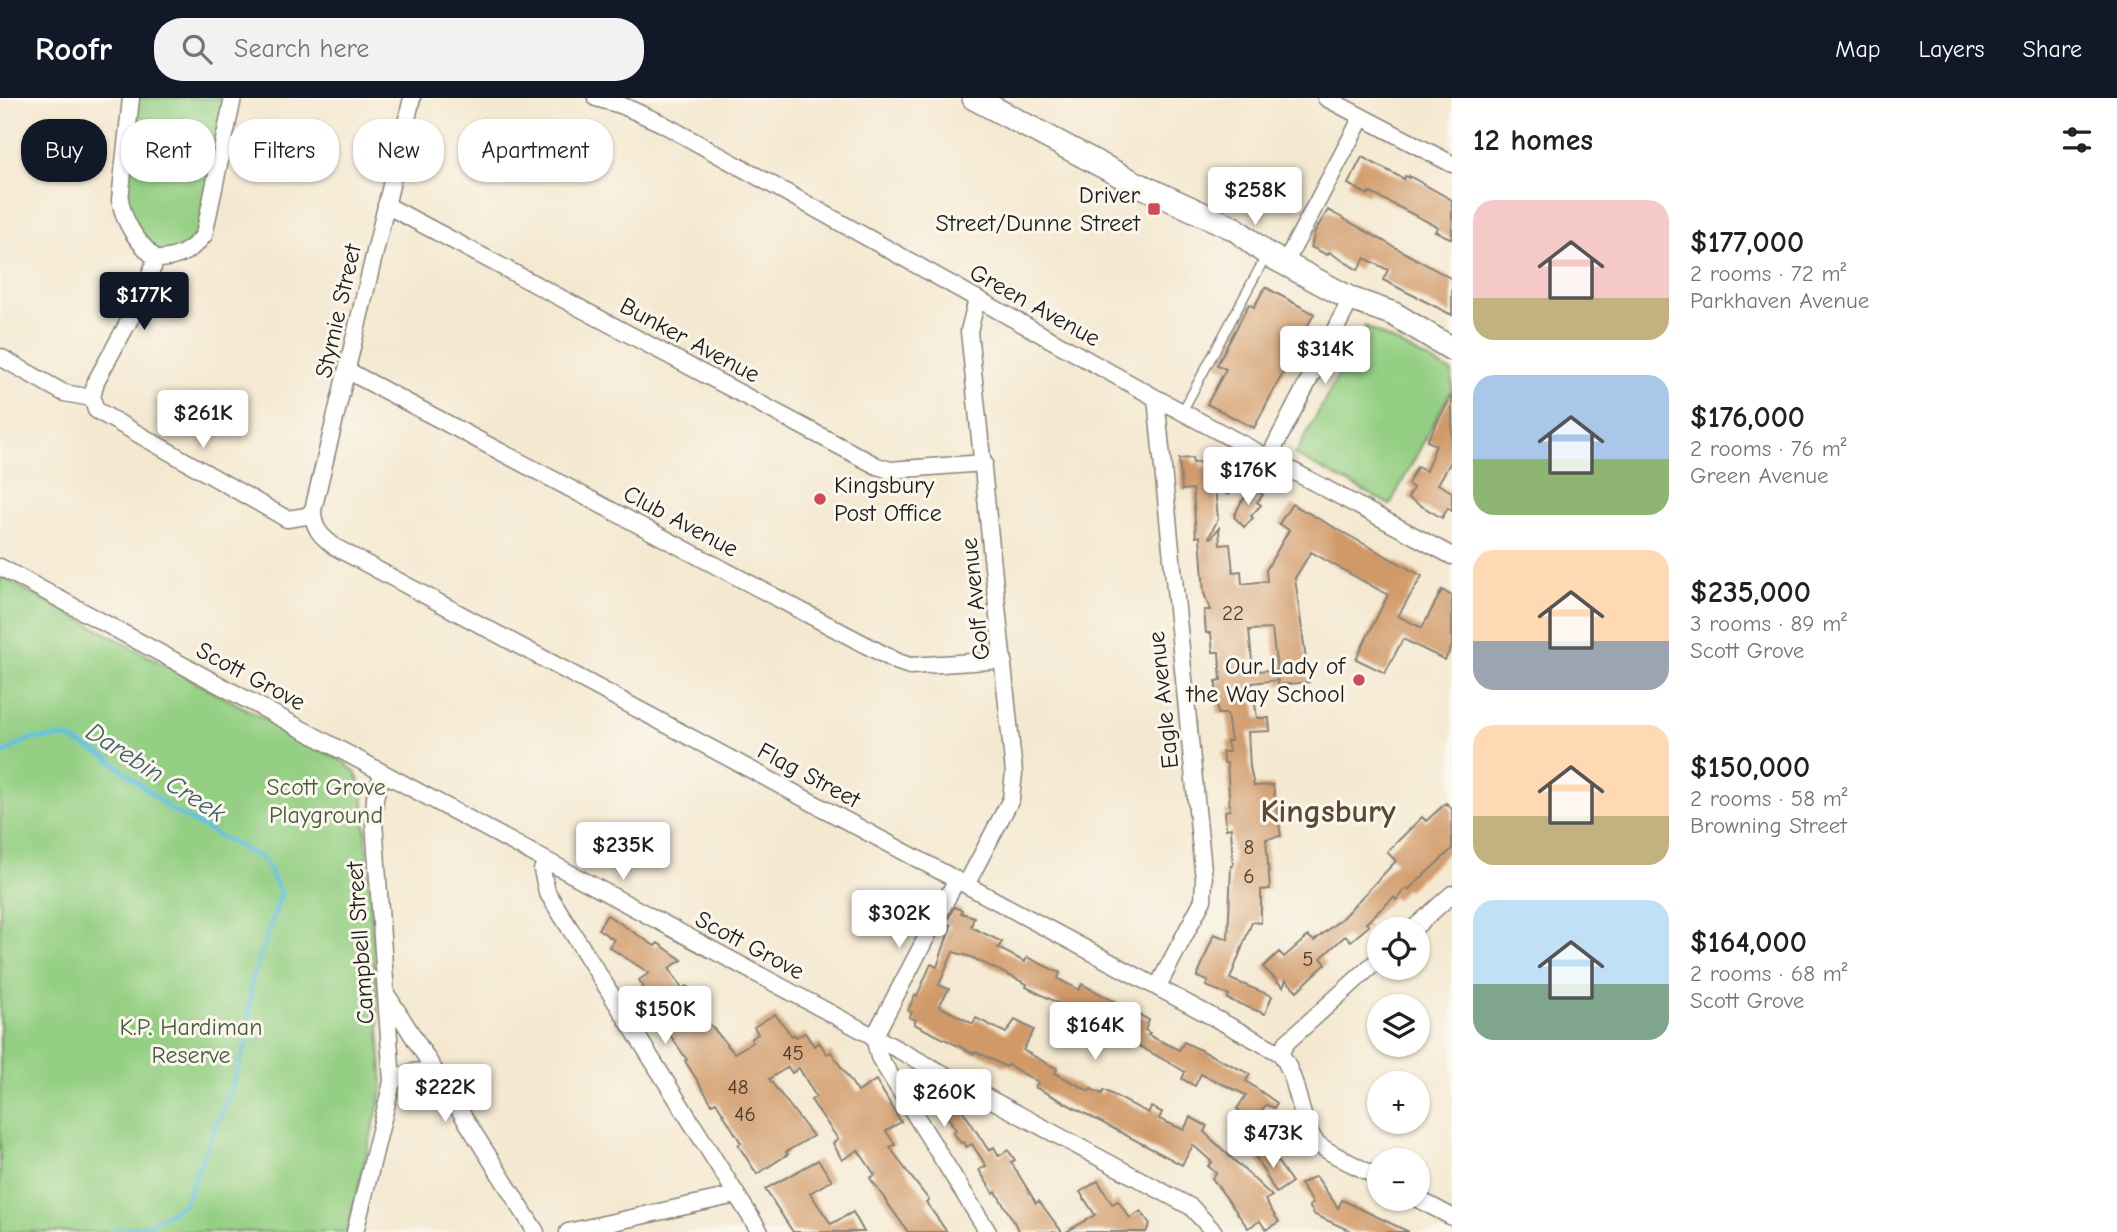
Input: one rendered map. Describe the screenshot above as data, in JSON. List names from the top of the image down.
{
  "streets": {
    "street": [
      "Green Avenue",
      "Stymie Street",
      "Bunker Avenue",
      "Club Avenue",
      "Golf Avenue",
      "Scott Grove",
      "Eagle Avenue",
      "Flag Street",
      "Campbell Street"
    ]
  },
  "crossings": [
    ["Green Avenue", "Golf Avenue"],
    ["Green Avenue", "Eagle Avenue"],
    ["Stymie Street", "Bunker Avenue"],
    ["Stymie Street", "Club Avenue"],
    ["Stymie Street", "Flag Street"],
    ["Bunker Avenue", "Golf Avenue"],
    ["Club Avenue", "Golf Avenue"],
    ["Golf Avenue", "Scott Grove"],
    ["Golf Avenue", "Flag Street"],
    ["Scott Grove", "Campbell Street"],
    ["Eagle Avenue", "Flag Street"]
  ],
  "districts": ["Kingsbury"],
  "water": ["Darebin Creek"],
  "parks": ["Scott Grove Playground", "K.P. Hardiman Reserve"],
  "places": {
    "transit": ["Driver Street/Dunne Street"],
    "other": ["Kingsbury Post Office", "Our Lady of the Way School"]
  },
  "house_numbers": [
    "22",
    "8",
    "6",
    "5",
    "45",
    "48",
    "46"
  ],
  "page": {
    "header": "Roofr",
    "search": "Search here",
    "nav": ["Map", "Layers", "Share"],
    "heading": "12 homes",
    "chip": [
      "Buy",
      "Rent",
      "Filters",
      "New",
      "Apartment"
    ],
    "price": [
      "$258K",
      "$177K",
      "$314K",
      "$261K",
      "$176K",
      "$235K",
      "$302K",
      "$150K",
      "$164K",
      "$222K",
      "$260K",
      "$473K"
    ],
    "list": [
      {
        "name": "$177,000",
        "note": "2 rooms · 72 m² · Parkhaven Avenue"
      },
      {
        "name": "$176,000",
        "note": "2 rooms · 76 m² · Green Avenue"
      },
      {
        "name": "$235,000",
        "note": "3 rooms · 89 m² · Scott Grove"
      },
      {
        "name": "$150,000",
        "note": "2 rooms · 58 m² · Browning Street"
      },
      {
        "name": "$164,000",
        "note": "2 rooms · 68 m² · Scott Grove"
      }
    ],
    "map_buttons": ["+", "−"]
  }
}
